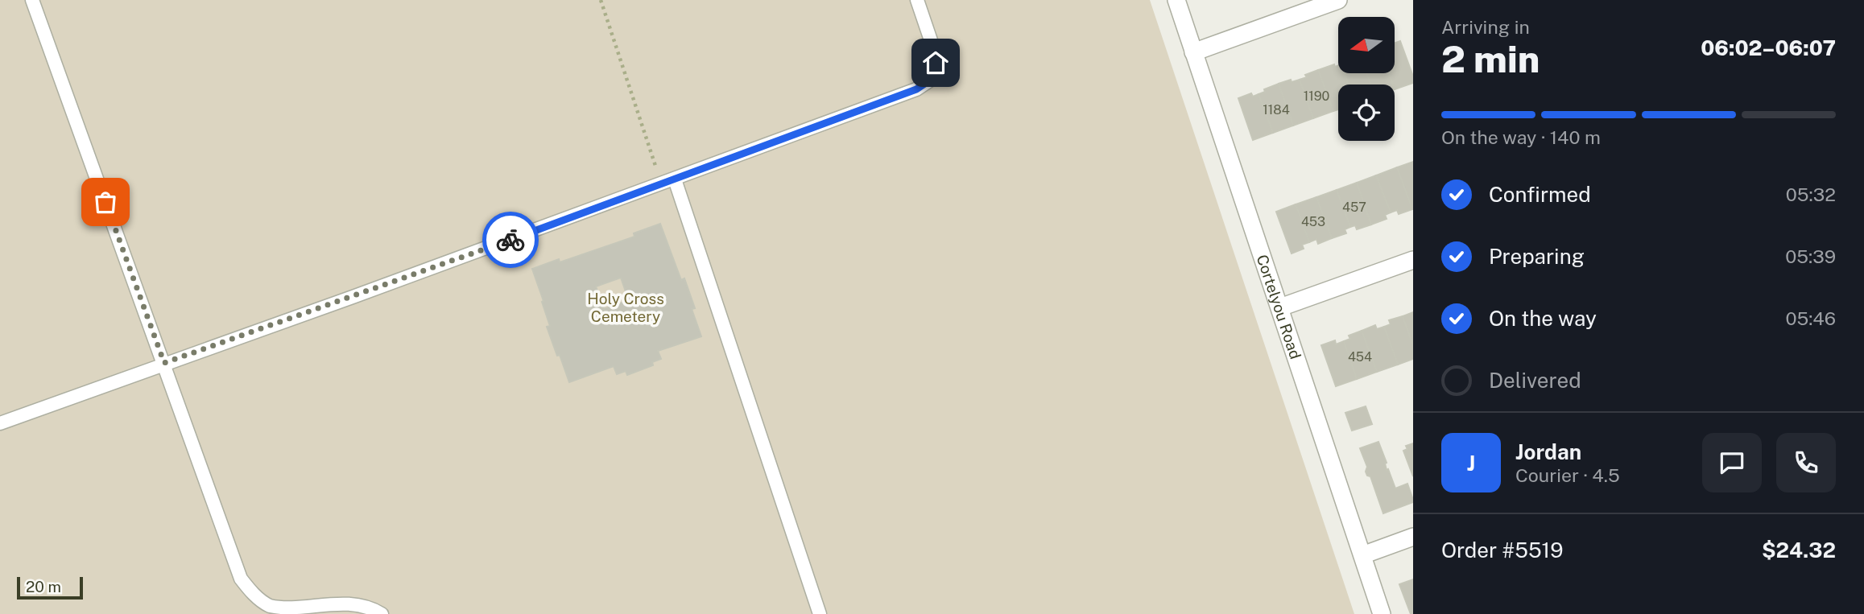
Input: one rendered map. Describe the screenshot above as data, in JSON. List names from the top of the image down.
{
  "streets": {
    "street": ["Cortelyou Road"]
  },
  "parks": ["Holy Cross Cemetery"],
  "house_numbers": [
    "1190",
    "1184",
    "457",
    "453",
    "454"
  ],
  "scale_bar": "20 m",
  "north": "left",
  "page": {
    "heading": ["2 min", "Arriving in", "06:02–06:07"],
    "panel": [
      "Jordan",
      "Courier · 4.5",
      "Order #5519",
      "$24.32"
    ],
    "bar": "On the way · 140 m",
    "list": [
      ["Confirmed", "05:32"],
      ["Preparing", "05:39"],
      ["On the way", "05:46"],
      "Delivered"
    ],
    "round": "J",
    "scale": "20 m"
  }
}
